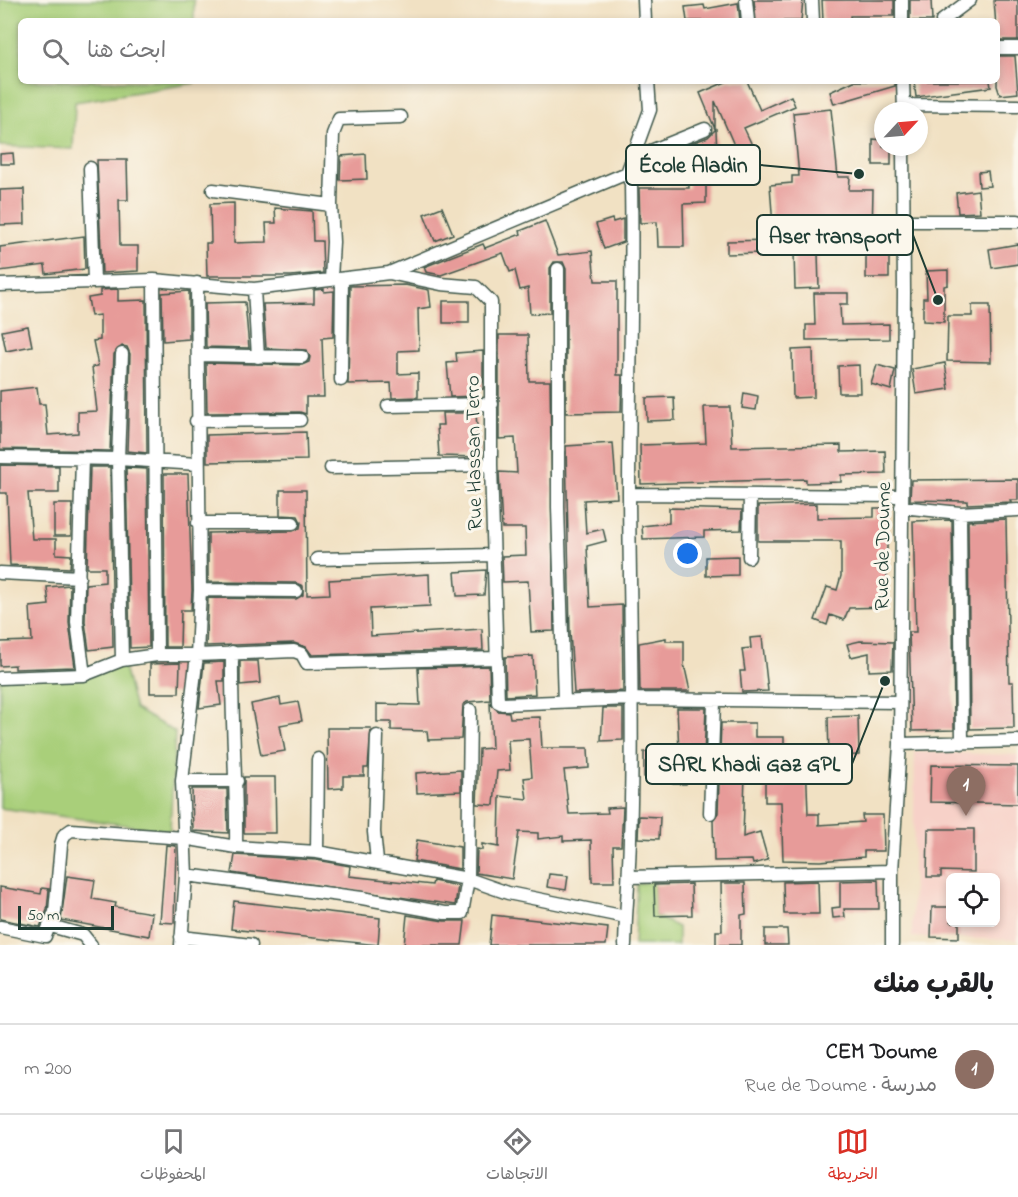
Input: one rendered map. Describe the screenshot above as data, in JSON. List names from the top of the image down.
{
  "streets": {
    "street": ["Rue Hassan Terro", "Rue de Doume"]
  },
  "crossings": [
    ["Rue Hassan Terro", "Rue de Doume"]
  ],
  "places": ["École Aladin", "Aser transport", "SARL Khadi Gaz GPL"],
  "scale_bar": "50 m",
  "north": "top right",
  "page": {
    "search": "ابحث هنا",
    "pins": "1",
    "scale": "50 m",
    "heading": "بالقرب منك",
    "list": [
      {
        "mark": "1",
        "name": "CEM Doume",
        "note": "مدرسة · Rue de Doume",
        "value": "200 m"
      }
    ],
    "nav": ["الخريطة", "الاتجاهات", "المحفوظات"]
  }
}
